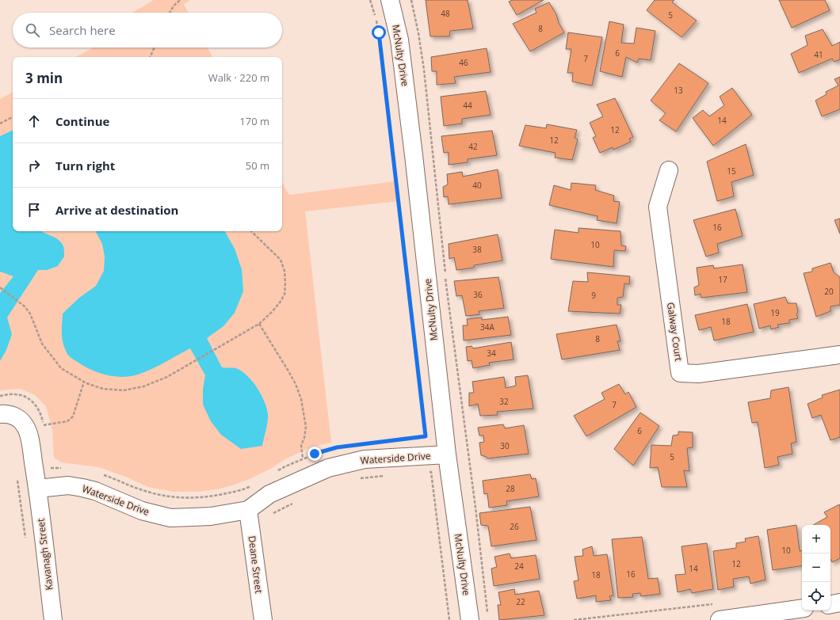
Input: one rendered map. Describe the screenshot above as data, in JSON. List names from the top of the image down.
{
  "streets": {
    "street": [
      "McNulty Drive",
      "Galway Court",
      "Waterside Drive",
      "Kavanagh Street",
      "Deane Street"
    ]
  },
  "crossings": [
    ["McNulty Drive", "Waterside Drive"],
    ["Waterside Drive", "Kavanagh Street"],
    ["Waterside Drive", "Deane Street"]
  ],
  "house_numbers": [
    "48",
    "5",
    "8",
    "6",
    "41",
    "7",
    "46",
    "13",
    "44",
    "14",
    "12",
    "12",
    "42",
    "15",
    "40",
    "16",
    "10",
    "38",
    "17",
    "20",
    "36",
    "9",
    "19",
    "18",
    "34A",
    "8",
    "34",
    "32",
    "7",
    "6",
    "30",
    "5",
    "28",
    "26",
    "10",
    "12",
    "24",
    "14",
    "16",
    "18",
    "22"
  ],
  "page": {
    "search": "Search here",
    "heading": ["3 min", "Walk · 220 m"],
    "list": [
      ["Continue", "170 m"],
      ["Turn right", "50 m"],
      "Arrive at destination"
    ],
    "map_buttons": ["+", "−"]
  }
}
